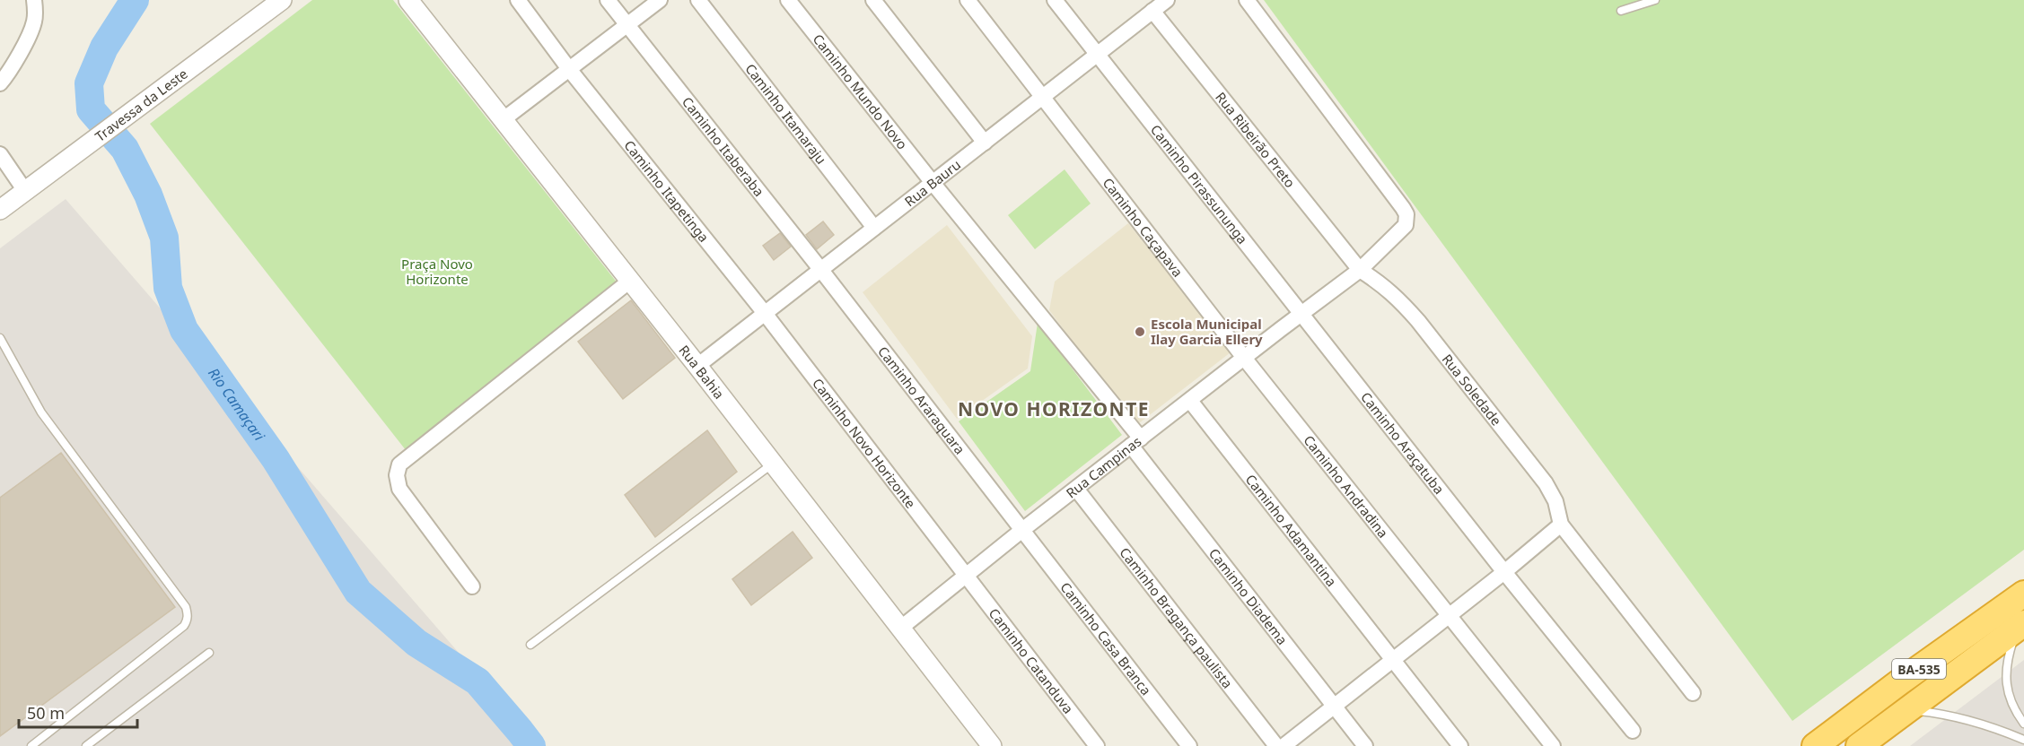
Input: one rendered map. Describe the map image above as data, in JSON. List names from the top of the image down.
{
  "streets": {
    "highway": ["BA-535"],
    "street": [
      "Caminho Mundo Novo",
      "Travessa da Leste",
      "Caminho Itamaraju",
      "Rua Ribeirão Preto",
      "Caminho Itaberaba",
      "Rua Bauru",
      "Caminho Pirassununga",
      "Caminho Itapetinga",
      "Caminho Caçapava",
      "Rua Bahia",
      "Rua Soledade",
      "Caminho Araraquara",
      "Caminho Araçatuba",
      "Caminho Novo Horizonte",
      "Rua Campinas",
      "Caminho Andradina",
      "Caminho Adamantina",
      "Caminho Diadema",
      "Caminho Bragança paulista",
      "Caminho Casa Branca",
      "Caminho Catanduva"
    ]
  },
  "crossings": [
    ["Caminho Mundo Novo", "Rua Bauru"],
    ["Caminho Mundo Novo", "Rua Campinas"],
    ["Caminho Mundo Novo", "Caminho Diadema"],
    ["Caminho Itamaraju", "Rua Bauru"],
    ["Rua Ribeirão Preto", "Rua Bauru"],
    ["Rua Ribeirão Preto", "Rua Soledade"],
    ["Rua Ribeirão Preto", "Rua Campinas"],
    ["Caminho Itaberaba", "Rua Bauru"],
    ["Caminho Itaberaba", "Caminho Araraquara"],
    ["Rua Bauru", "Caminho Pirassununga"],
    ["Rua Bauru", "Caminho Itapetinga"],
    ["Rua Bauru", "Caminho Caçapava"],
    ["Rua Bauru", "Rua Bahia"],
    ["Rua Bauru", "Caminho Araraquara"],
    ["Rua Bauru", "Caminho Novo Horizonte"],
    ["Caminho Pirassununga", "Caminho Araçatuba"],
    ["Caminho Pirassununga", "Rua Campinas"],
    ["Caminho Itapetinga", "Caminho Novo Horizonte"],
    ["Caminho Caçapava", "Rua Campinas"],
    ["Caminho Caçapava", "Caminho Andradina"],
    ["Rua Bahia", "Rua Campinas"],
    ["Rua Soledade", "Rua Campinas"],
    ["Caminho Araraquara", "Rua Campinas"],
    ["Caminho Araraquara", "Caminho Casa Branca"],
    ["Caminho Araçatuba", "Rua Campinas"],
    ["Caminho Novo Horizonte", "Rua Campinas"],
    ["Caminho Novo Horizonte", "Caminho Catanduva"],
    ["Rua Campinas", "Caminho Andradina"],
    ["Rua Campinas", "Caminho Adamantina"],
    ["Rua Campinas", "Caminho Diadema"],
    ["Rua Campinas", "Caminho Bragança paulista"],
    ["Rua Campinas", "Caminho Casa Branca"],
    ["Rua Campinas", "Caminho Catanduva"]
  ],
  "districts": ["NOVO HORIZONTE"],
  "water": ["Rio Camaçari"],
  "parks": ["Praça Novo Horizonte"],
  "places": ["Escola Municipal Ilay Garcia Ellery"],
  "scale_bar": "50 m"
}
